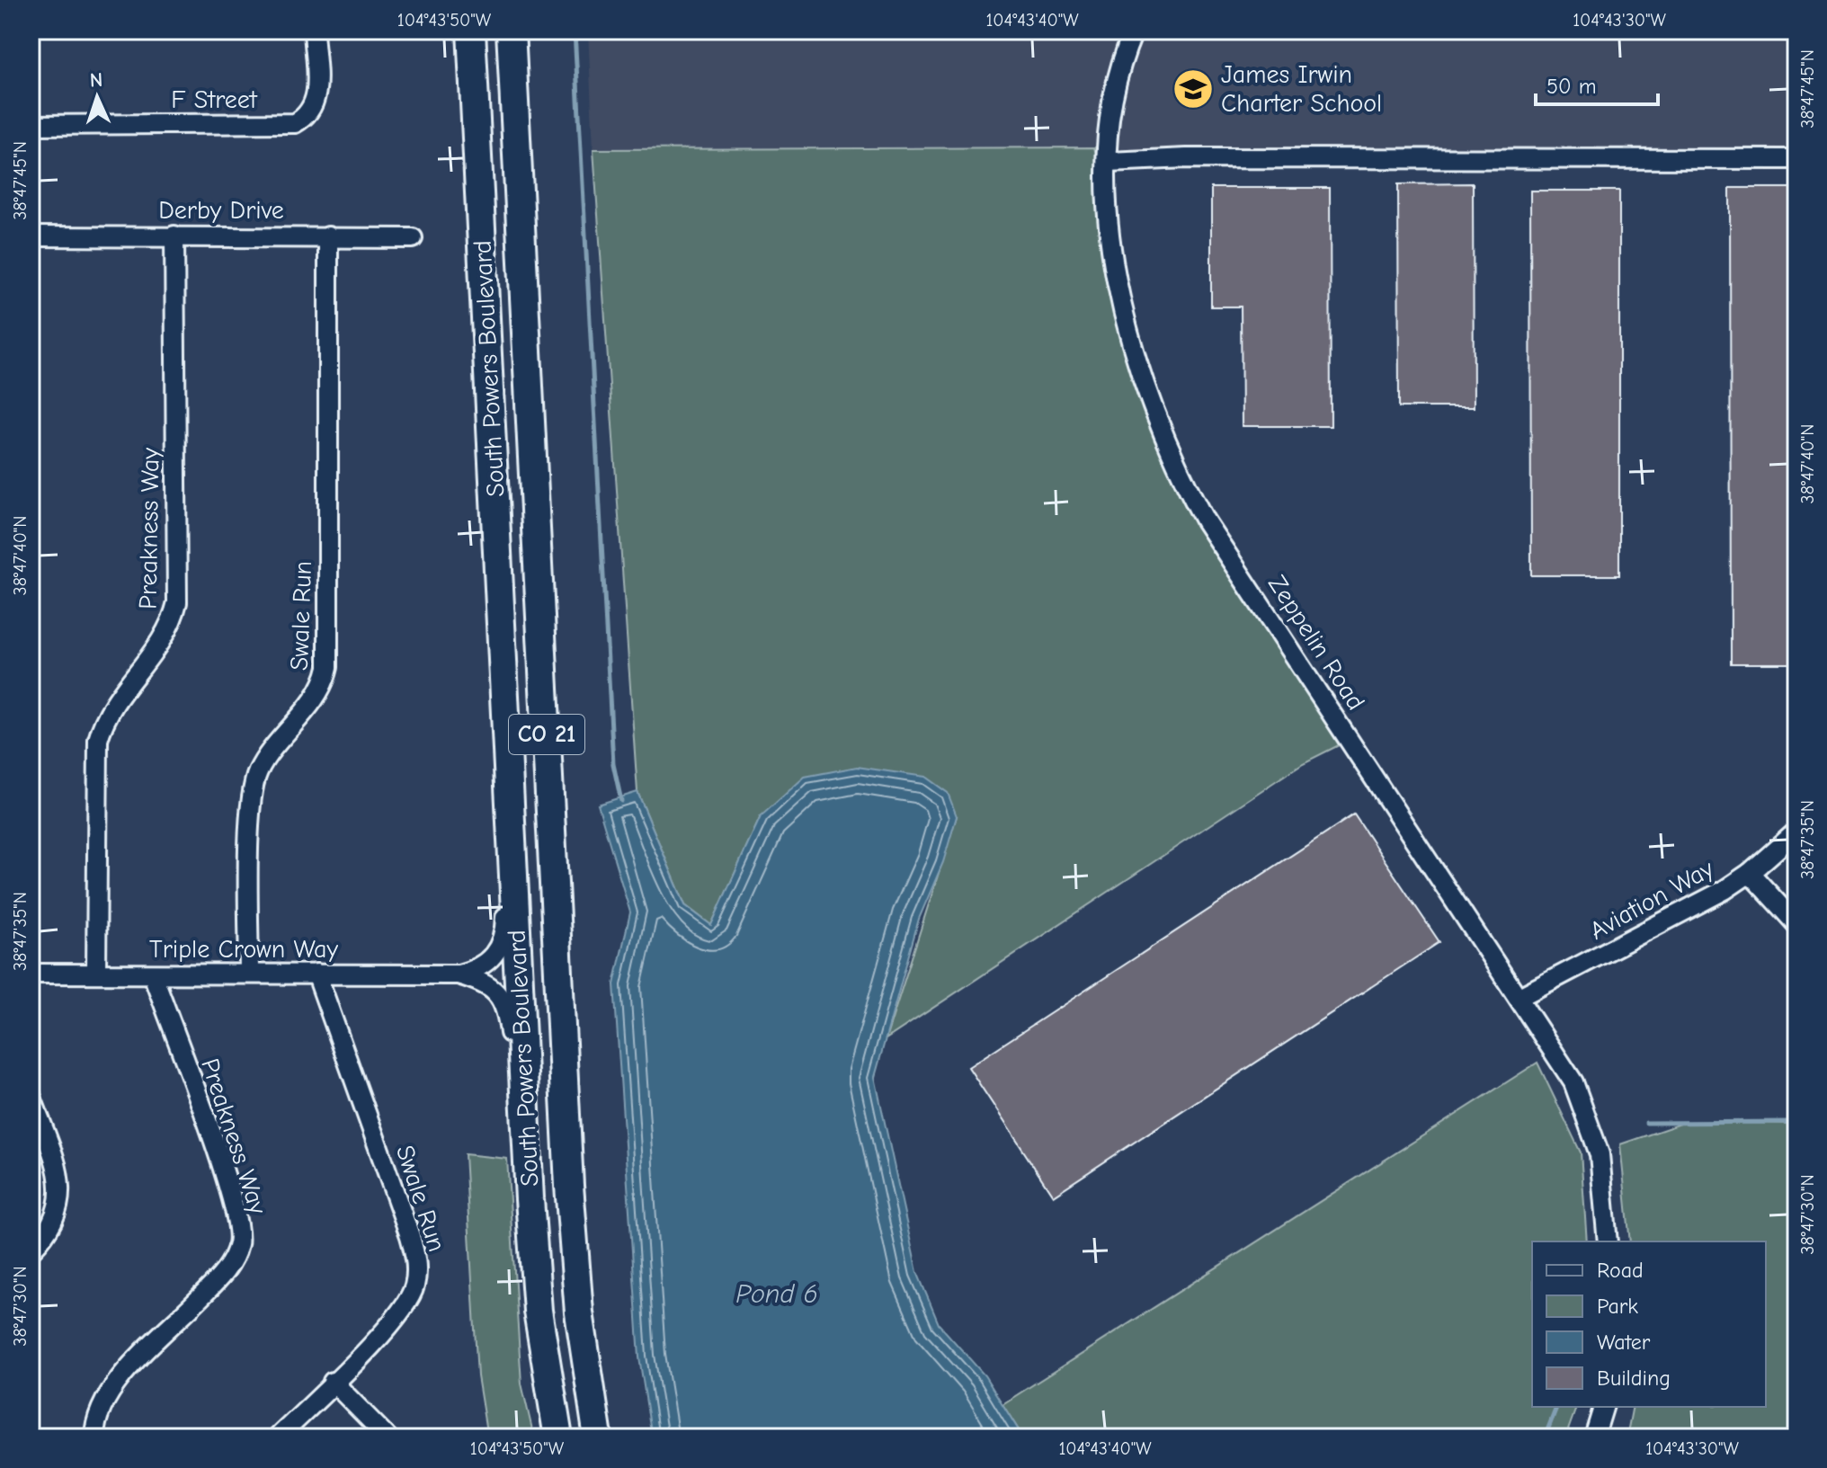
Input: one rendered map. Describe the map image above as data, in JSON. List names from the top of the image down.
{
  "streets": {
    "highway": ["South Powers Boulevard", "CO 21"],
    "street": [
      "F Street",
      "Derby Drive",
      "Preakness Way",
      "Swale Run",
      "Zeppelin Road",
      "Aviation Way",
      "Triple Crown Way"
    ]
  },
  "crossings": [
    ["Derby Drive", "Preakness Way"],
    ["Derby Drive", "Swale Run"],
    ["South Powers Boulevard", "Triple Crown Way"],
    ["Preakness Way", "Triple Crown Way"],
    ["Swale Run", "Triple Crown Way"],
    ["Zeppelin Road", "Aviation Way"]
  ],
  "water": ["Pond 6"],
  "places": {
    "school or university": ["James Irwin Charter School"]
  },
  "legend": [
    "Road",
    "Park",
    "Water",
    "Building"
  ],
  "scale_bar": "50 m",
  "north": "top",
  "coordinates": [
    "104°43'50\"W",
    "104°43'40\"W",
    "104°43'30\"W",
    "38°47'45\"N",
    "38°47'40\"N",
    "38°47'35\"N",
    "38°47'30\"N"
  ]
}
